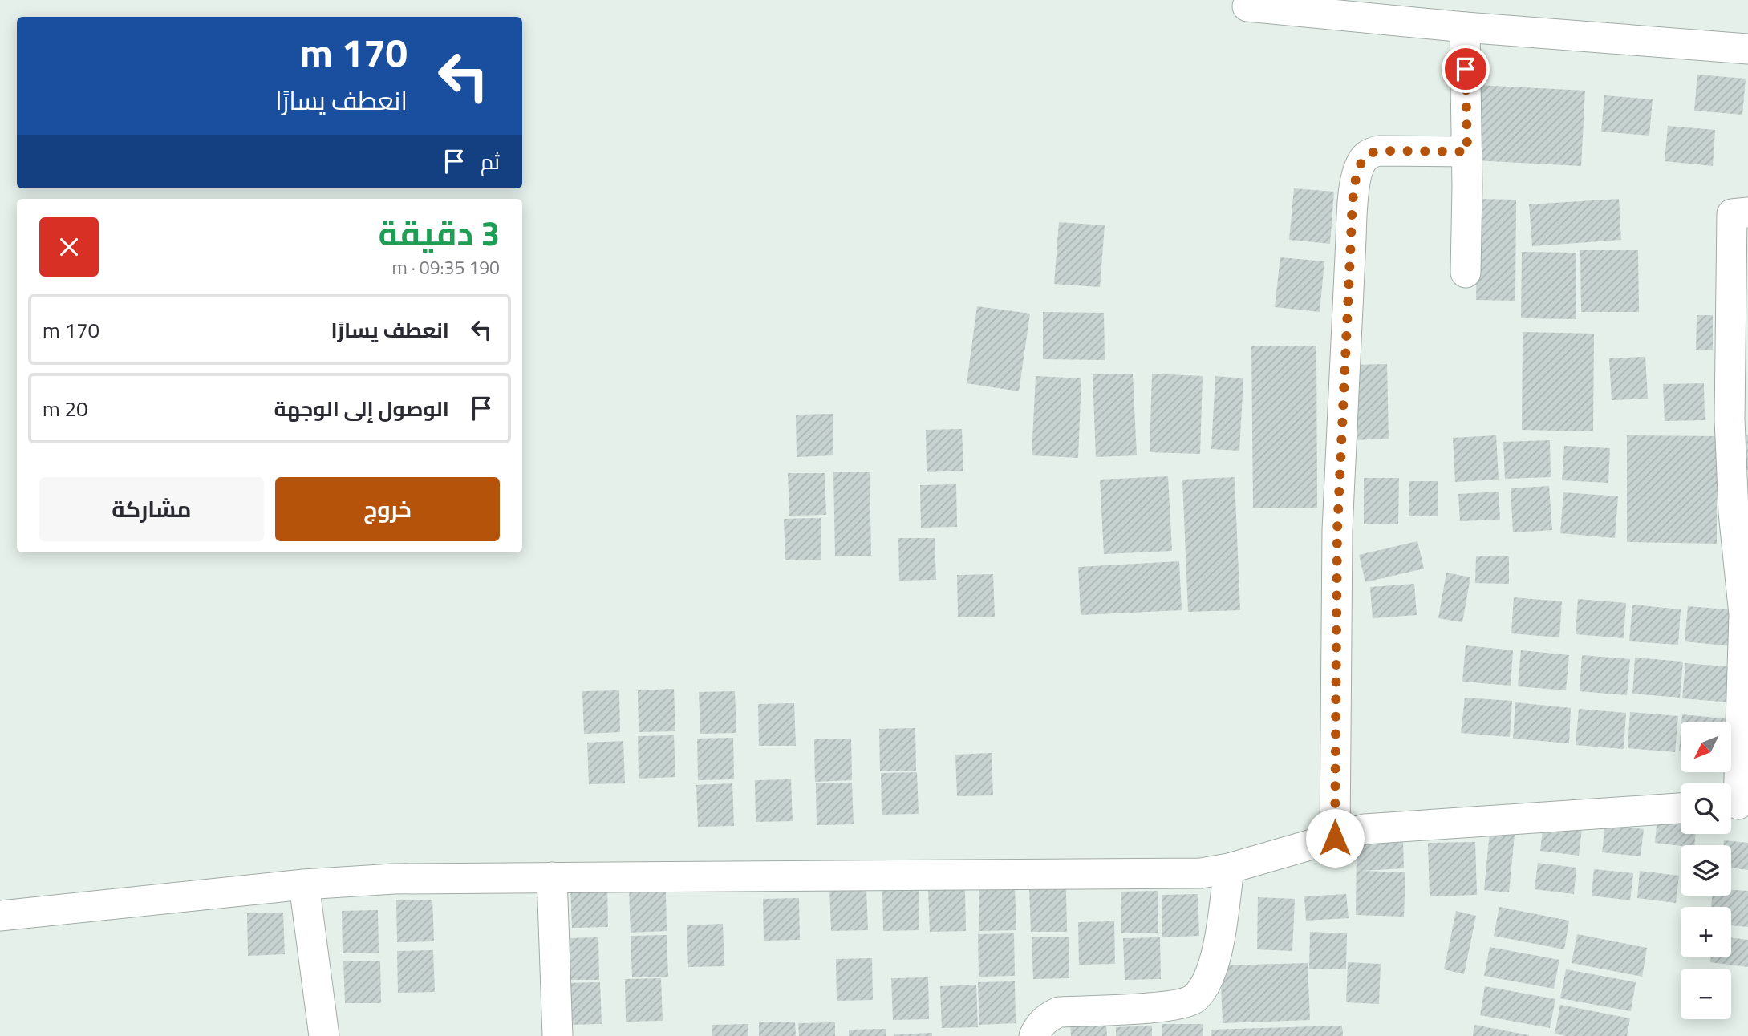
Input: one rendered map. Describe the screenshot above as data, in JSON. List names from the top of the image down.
{
  "north": "bottom left",
  "page": {
    "turn": ["170 m", "انعطف يسارًا"],
    "then": "ثم",
    "heading": ["3 دقيقة", "190 m · 09:35"],
    "list": [
      {
        "name": "انعطف يسارًا",
        "value": "170 m"
      },
      {
        "name": "الوصول إلى الوجهة",
        "value": "20 m"
      }
    ],
    "buttons": ["خروج", "مشاركة"],
    "map_buttons": ["+", "−"]
  }
}
